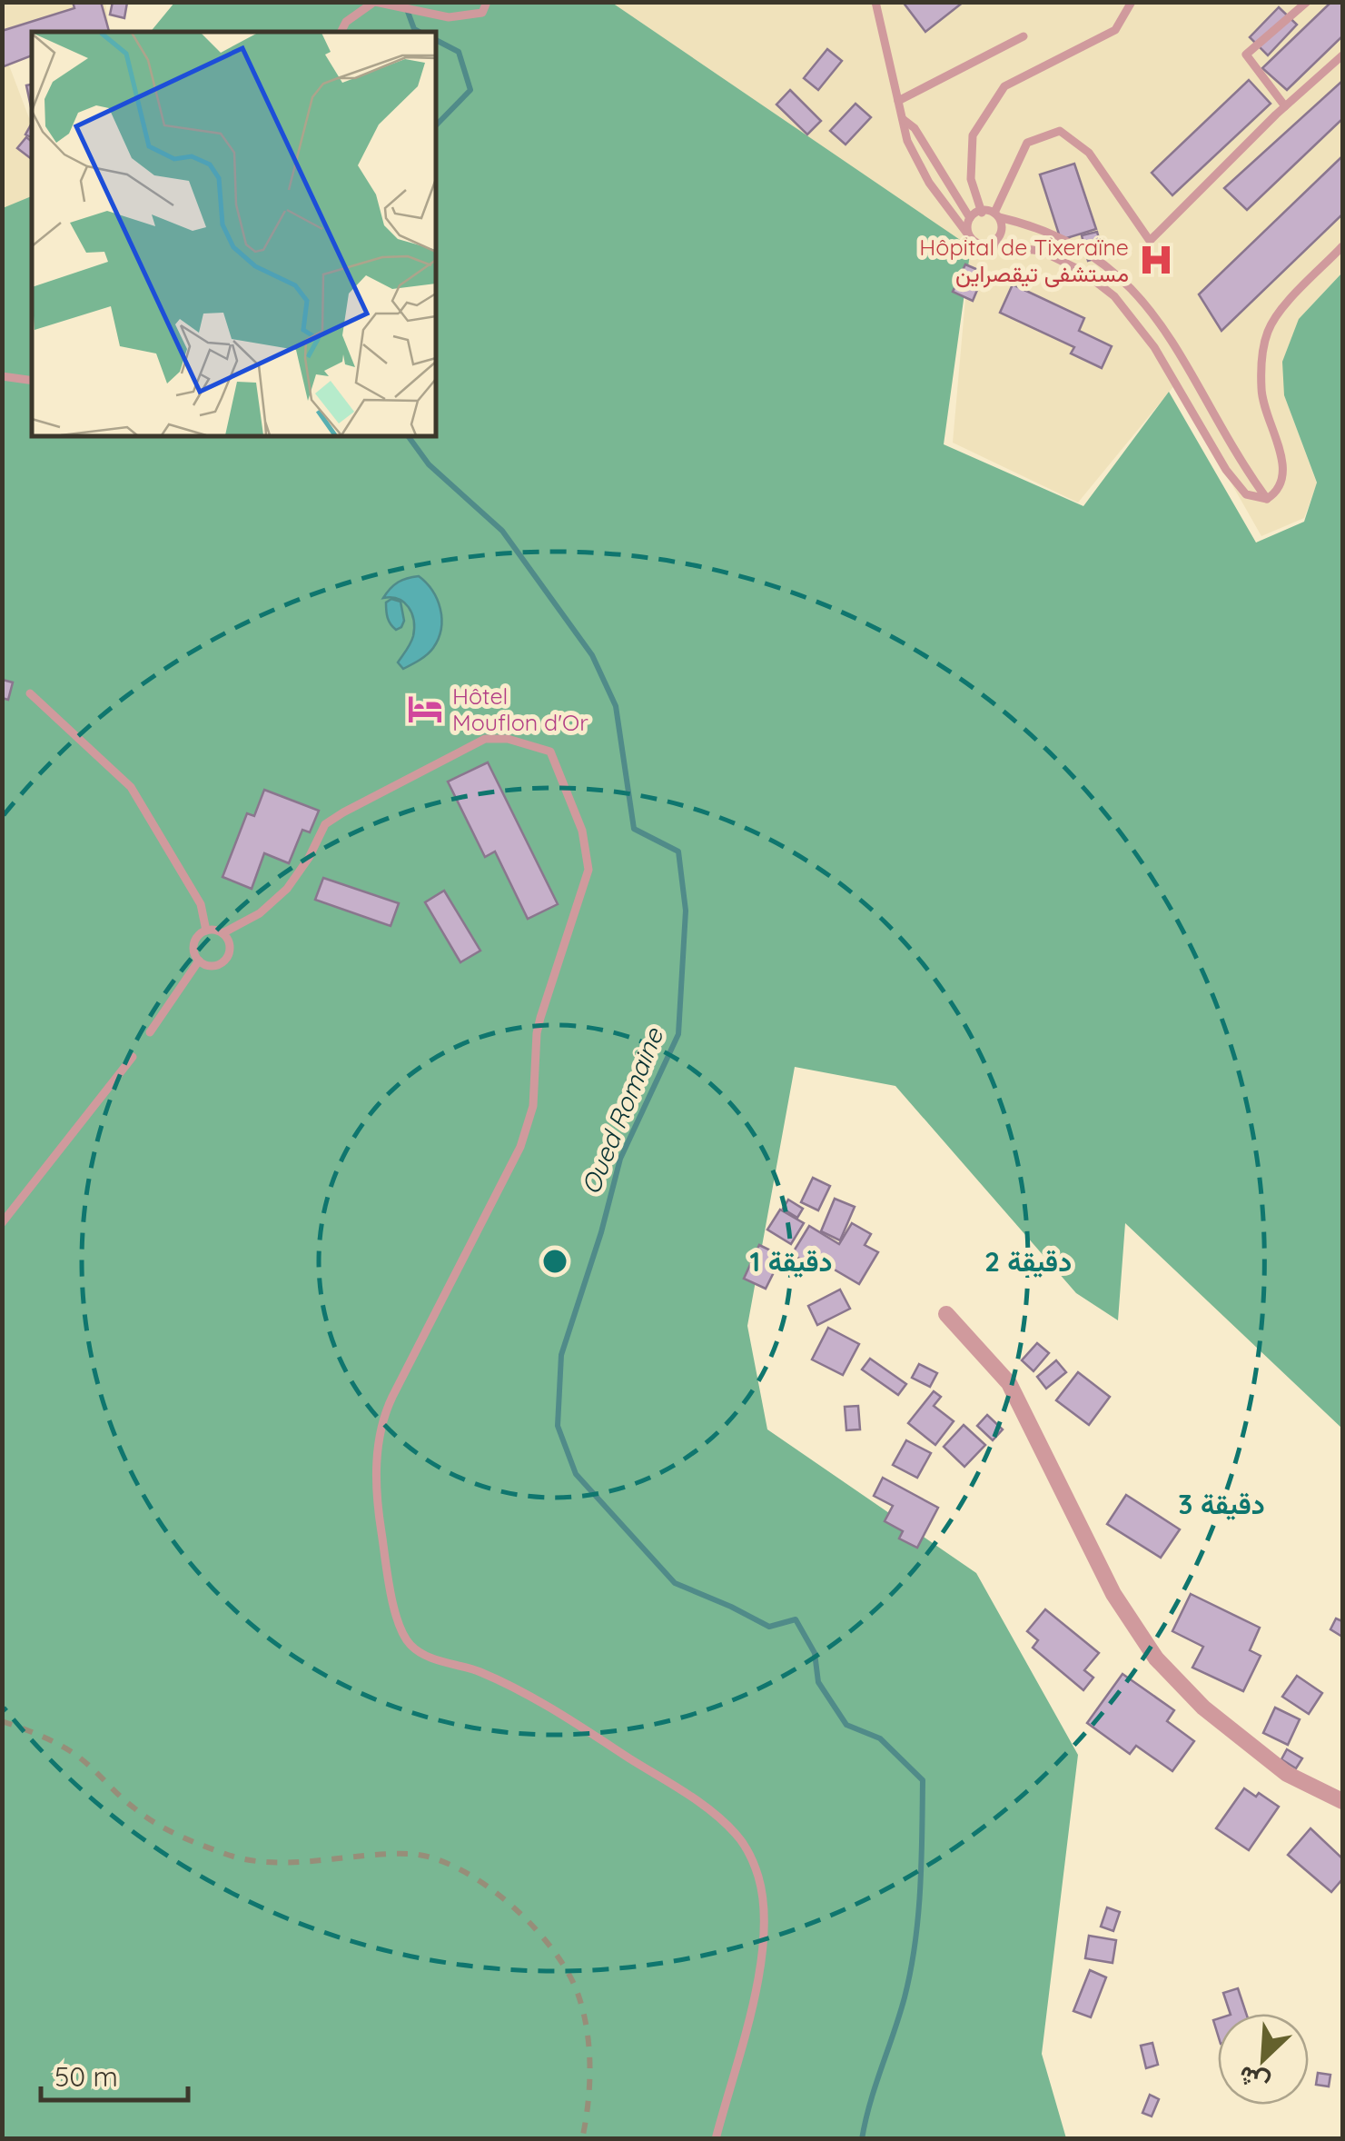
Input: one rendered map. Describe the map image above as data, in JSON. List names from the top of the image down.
{
  "water": ["Oued Romaine"],
  "places": {
    "hospital": ["Hôpital de Tixeraïne مستشفى تيقصراين"],
    "hotel": ["Hôtel Mouflon d'Or"]
  },
  "scale_bar": "50 m",
  "north": "bottom left",
  "rings": ["1 دقيقة", "2 دقيقة", "3 دقيقة"]
}
